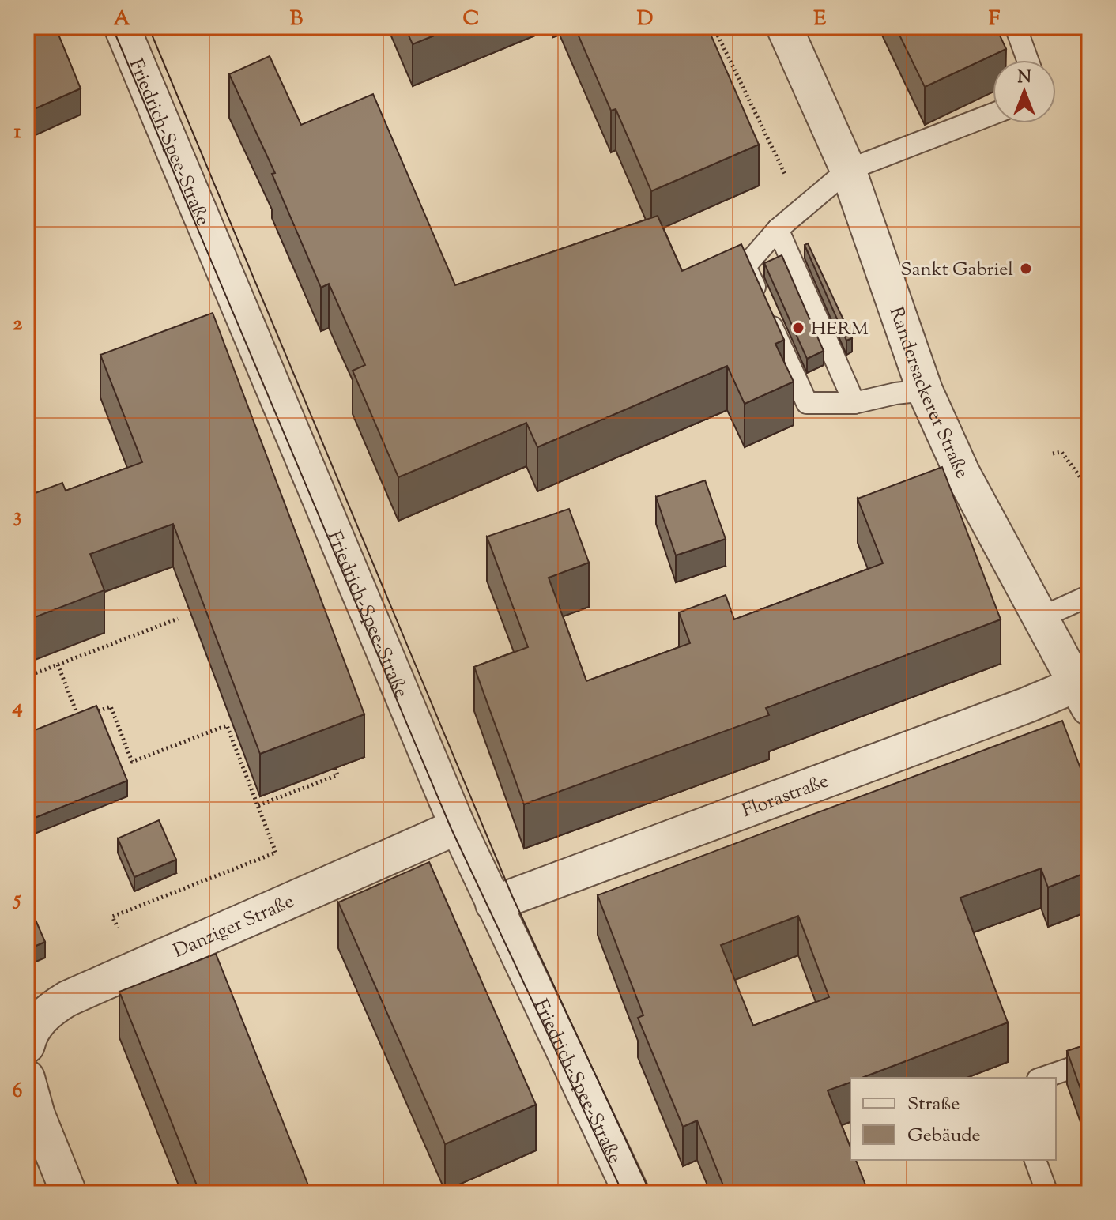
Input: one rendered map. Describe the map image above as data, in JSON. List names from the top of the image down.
{
  "streets": {
    "street": [
      "Friedrich-Spee-Straße",
      "Randersackerer Straße",
      "Florastraße",
      "Danziger Straße"
    ]
  },
  "crossings": [
    ["Friedrich-Spee-Straße", "Florastraße"],
    ["Friedrich-Spee-Straße", "Danziger Straße"],
    ["Randersackerer Straße", "Florastraße"]
  ],
  "places": ["Sankt Gabriel", "HERM"],
  "legend": ["Straße", "Gebäude"],
  "north": "top",
  "grid": {
    "columns": [
      "A",
      "B",
      "C",
      "D",
      "E",
      "F"
    ],
    "rows": [
      "1",
      "2",
      "3",
      "4",
      "5",
      "6"
    ]
  }
}
